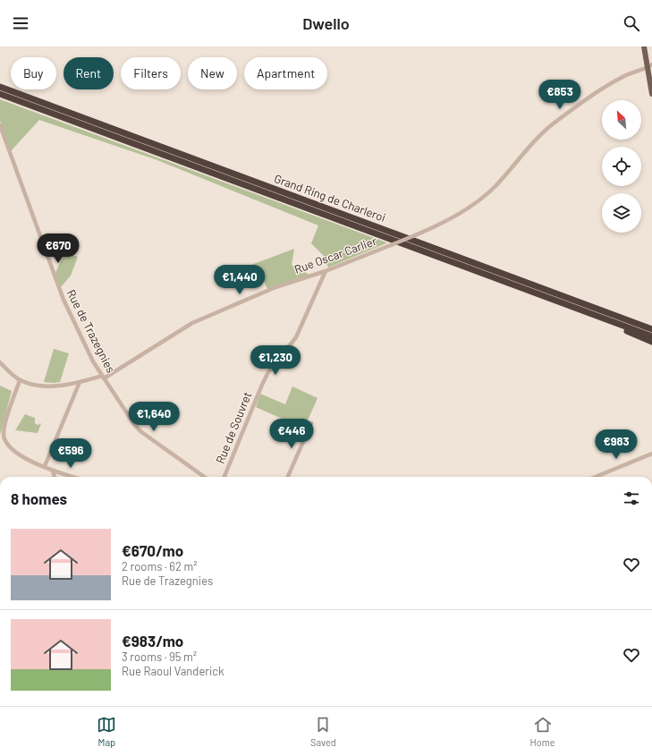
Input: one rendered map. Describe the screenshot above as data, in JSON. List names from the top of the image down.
{
  "streets": {
    "highway": ["Grand Ring de Charleroi"],
    "street": ["Rue Oscar Carlier", "Rue de Trazegnies", "Rue de Souvret"]
  },
  "crossings": [
    ["Rue Oscar Carlier", "Rue de Trazegnies"],
    ["Rue Oscar Carlier", "Rue de Souvret"]
  ],
  "north": "top left",
  "page": {
    "header": "Dwello",
    "chip": [
      "Buy",
      "Rent",
      "Filters",
      "New",
      "Apartment"
    ],
    "price": [
      "€853",
      "€670",
      "€1,440",
      "€1,230",
      "€1,640",
      "€446",
      "€983",
      "€596"
    ],
    "heading": "8 homes",
    "list": [
      {
        "name": "€670/mo",
        "note": "2 rooms · 62 m² · Rue de Trazegnies"
      },
      {
        "name": "€983/mo",
        "note": "3 rooms · 95 m² · Rue Raoul Vanderick"
      }
    ],
    "tabs": ["Map", "Saved", "Home"]
  }
}
